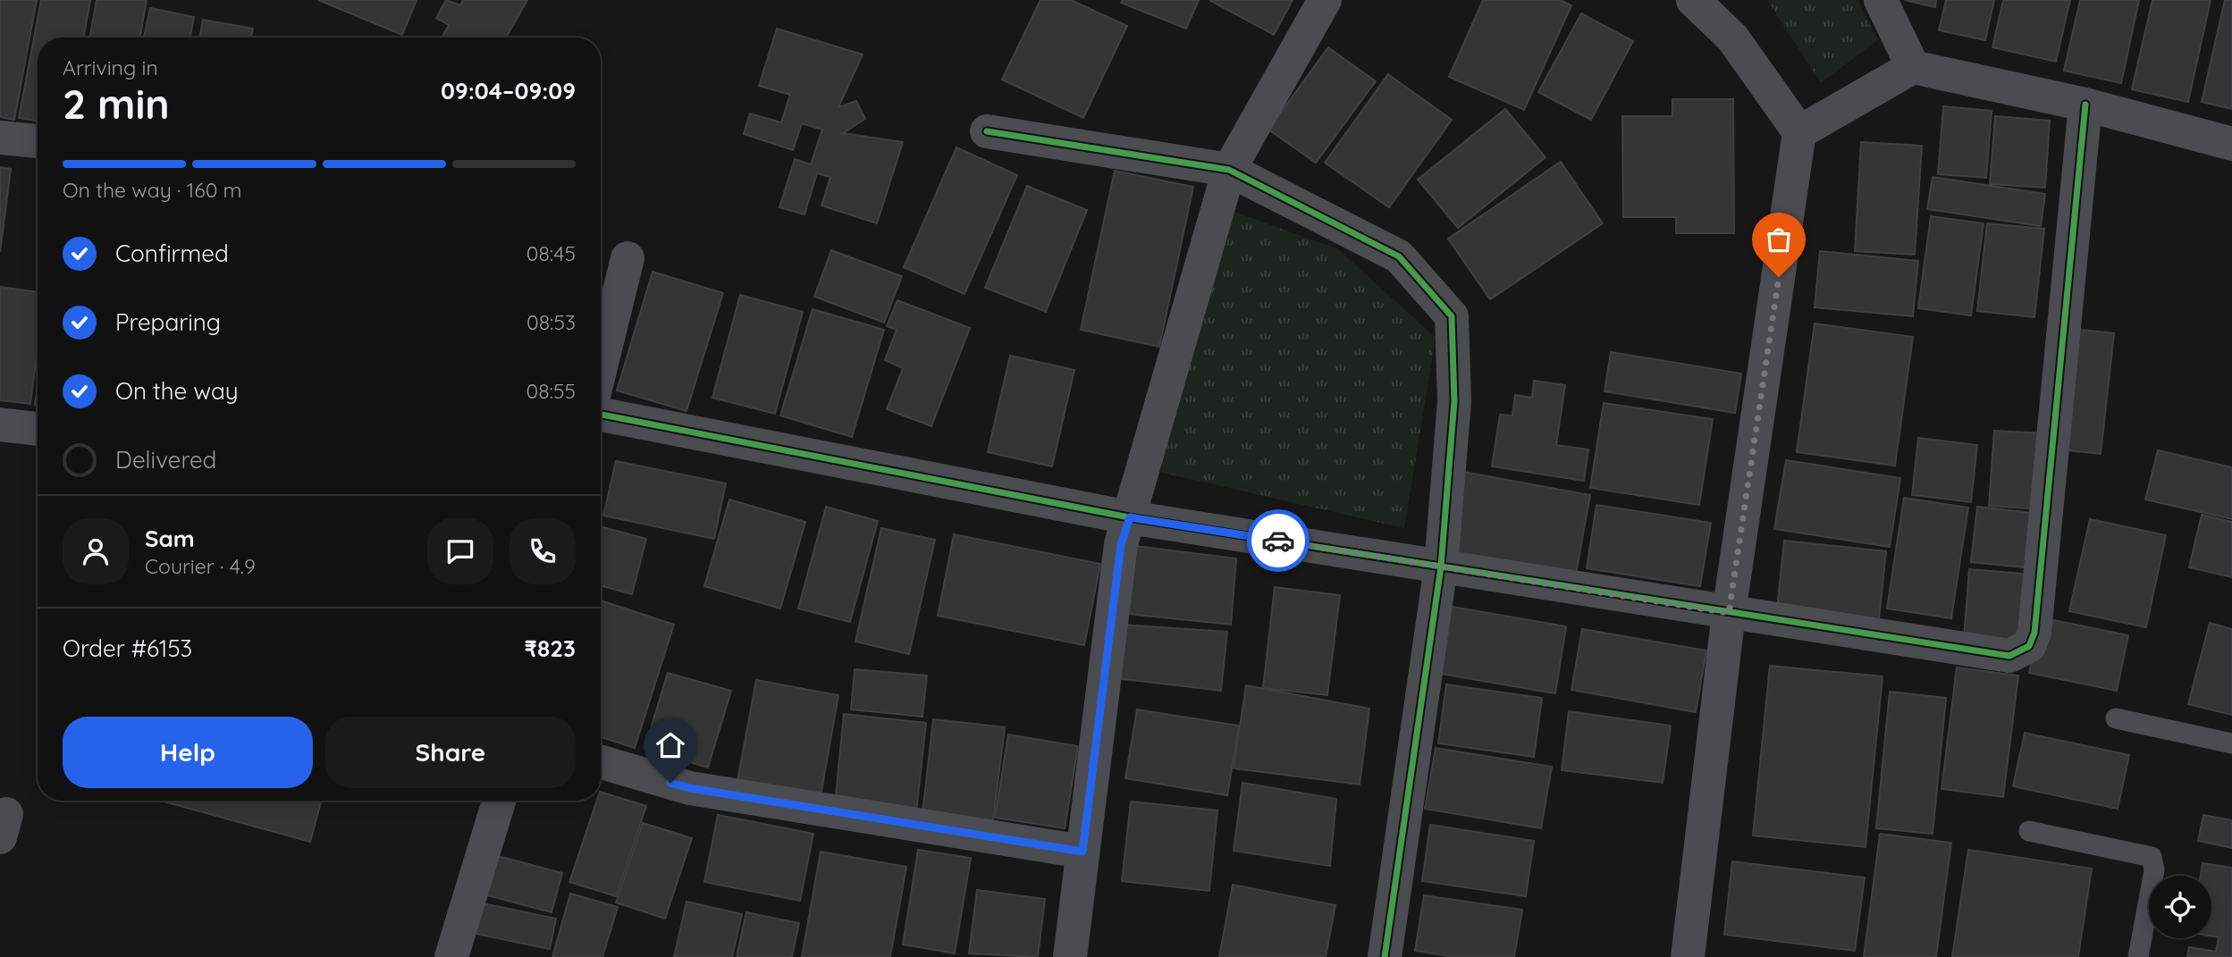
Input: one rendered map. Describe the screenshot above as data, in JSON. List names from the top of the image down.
{
  "page": {
    "heading": ["2 min", "Arriving in", "09:04–09:09"],
    "panel": [
      "Sam",
      "Courier · 4.9",
      "Order #6153",
      "₹823"
    ],
    "bar": "On the way · 160 m",
    "list": [
      ["Confirmed", "08:45"],
      ["Preparing", "08:53"],
      ["On the way", "08:55"],
      "Delivered"
    ],
    "buttons": ["Help", "Share"]
  }
}
